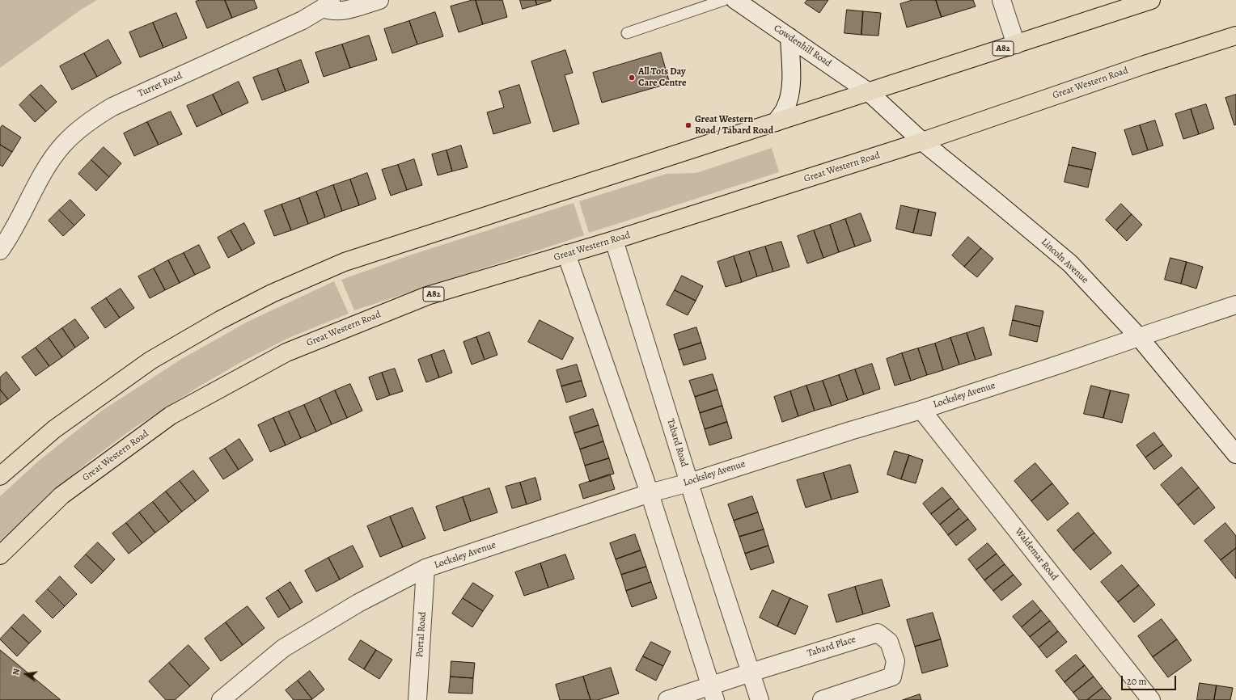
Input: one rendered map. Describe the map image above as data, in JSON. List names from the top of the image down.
{
  "streets": {
    "main road": ["A82", "Great Western Road"],
    "street": [
      "Cowdenhill Road",
      "Turret Road",
      "Lincoln Avenue",
      "Locksley Avenue",
      "Tabard Road",
      "Waldemar Road",
      "Portal Road",
      "Tabard Place"
    ]
  },
  "crossings": [
    ["Cowdenhill Road", "A82"],
    ["Cowdenhill Road", "Lincoln Avenue"],
    ["A82", "Lincoln Avenue"],
    ["Great Western Road", "Lincoln Avenue"],
    ["Great Western Road", "Tabard Road"],
    ["Lincoln Avenue", "Locksley Avenue"],
    ["Locksley Avenue", "Tabard Road"],
    ["Locksley Avenue", "Waldemar Road"],
    ["Locksley Avenue", "Portal Road"],
    ["Tabard Road", "Tabard Place"]
  ],
  "places": ["All Tots Day Care Centre", "Great Western Road / Tabard Road"],
  "scale_bar": "20 m",
  "north": "left"
}
